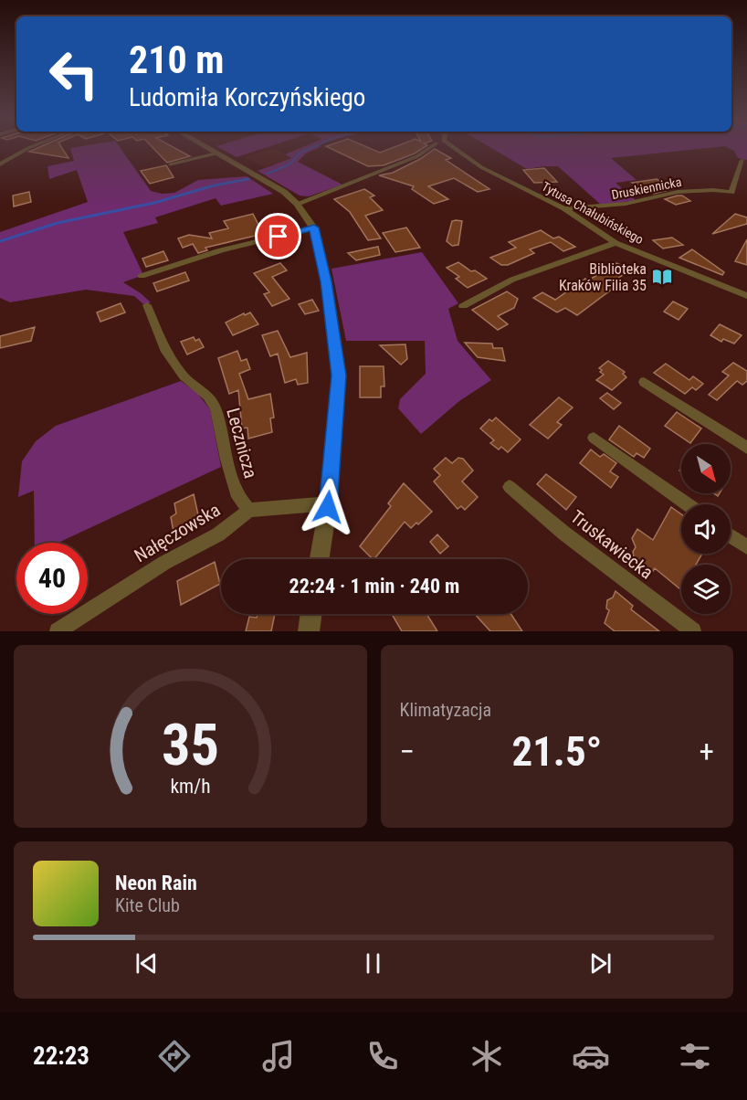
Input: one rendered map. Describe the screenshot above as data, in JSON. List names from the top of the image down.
{
  "streets": {
    "street": [
      "Druskiennicka",
      "Tytusa Chałubińskiego",
      "Lecznicza",
      "Nałęczowska",
      "Truskawiecka"
    ]
  },
  "crossings": [
    ["Druskiennicka", "Tytusa Chałubińskiego"],
    ["Lecznicza", "Nałęczowska"]
  ],
  "places": {
    "library": ["Biblioteka Kraków Filia 35"]
  },
  "north": "bottom right",
  "page": {
    "turn": ["210 m", "Ludomiła Korczyńskiego"],
    "limit": "40",
    "trip": "22:24 · 1 min · 240 m",
    "tile": "Klimatyzacja",
    "heat": ["−", "21.5°", "+"],
    "song": ["Neon Rain", "Kite Club"],
    "tabs": "22:23",
    "gauge": ["35", "km/h"]
  }
}
